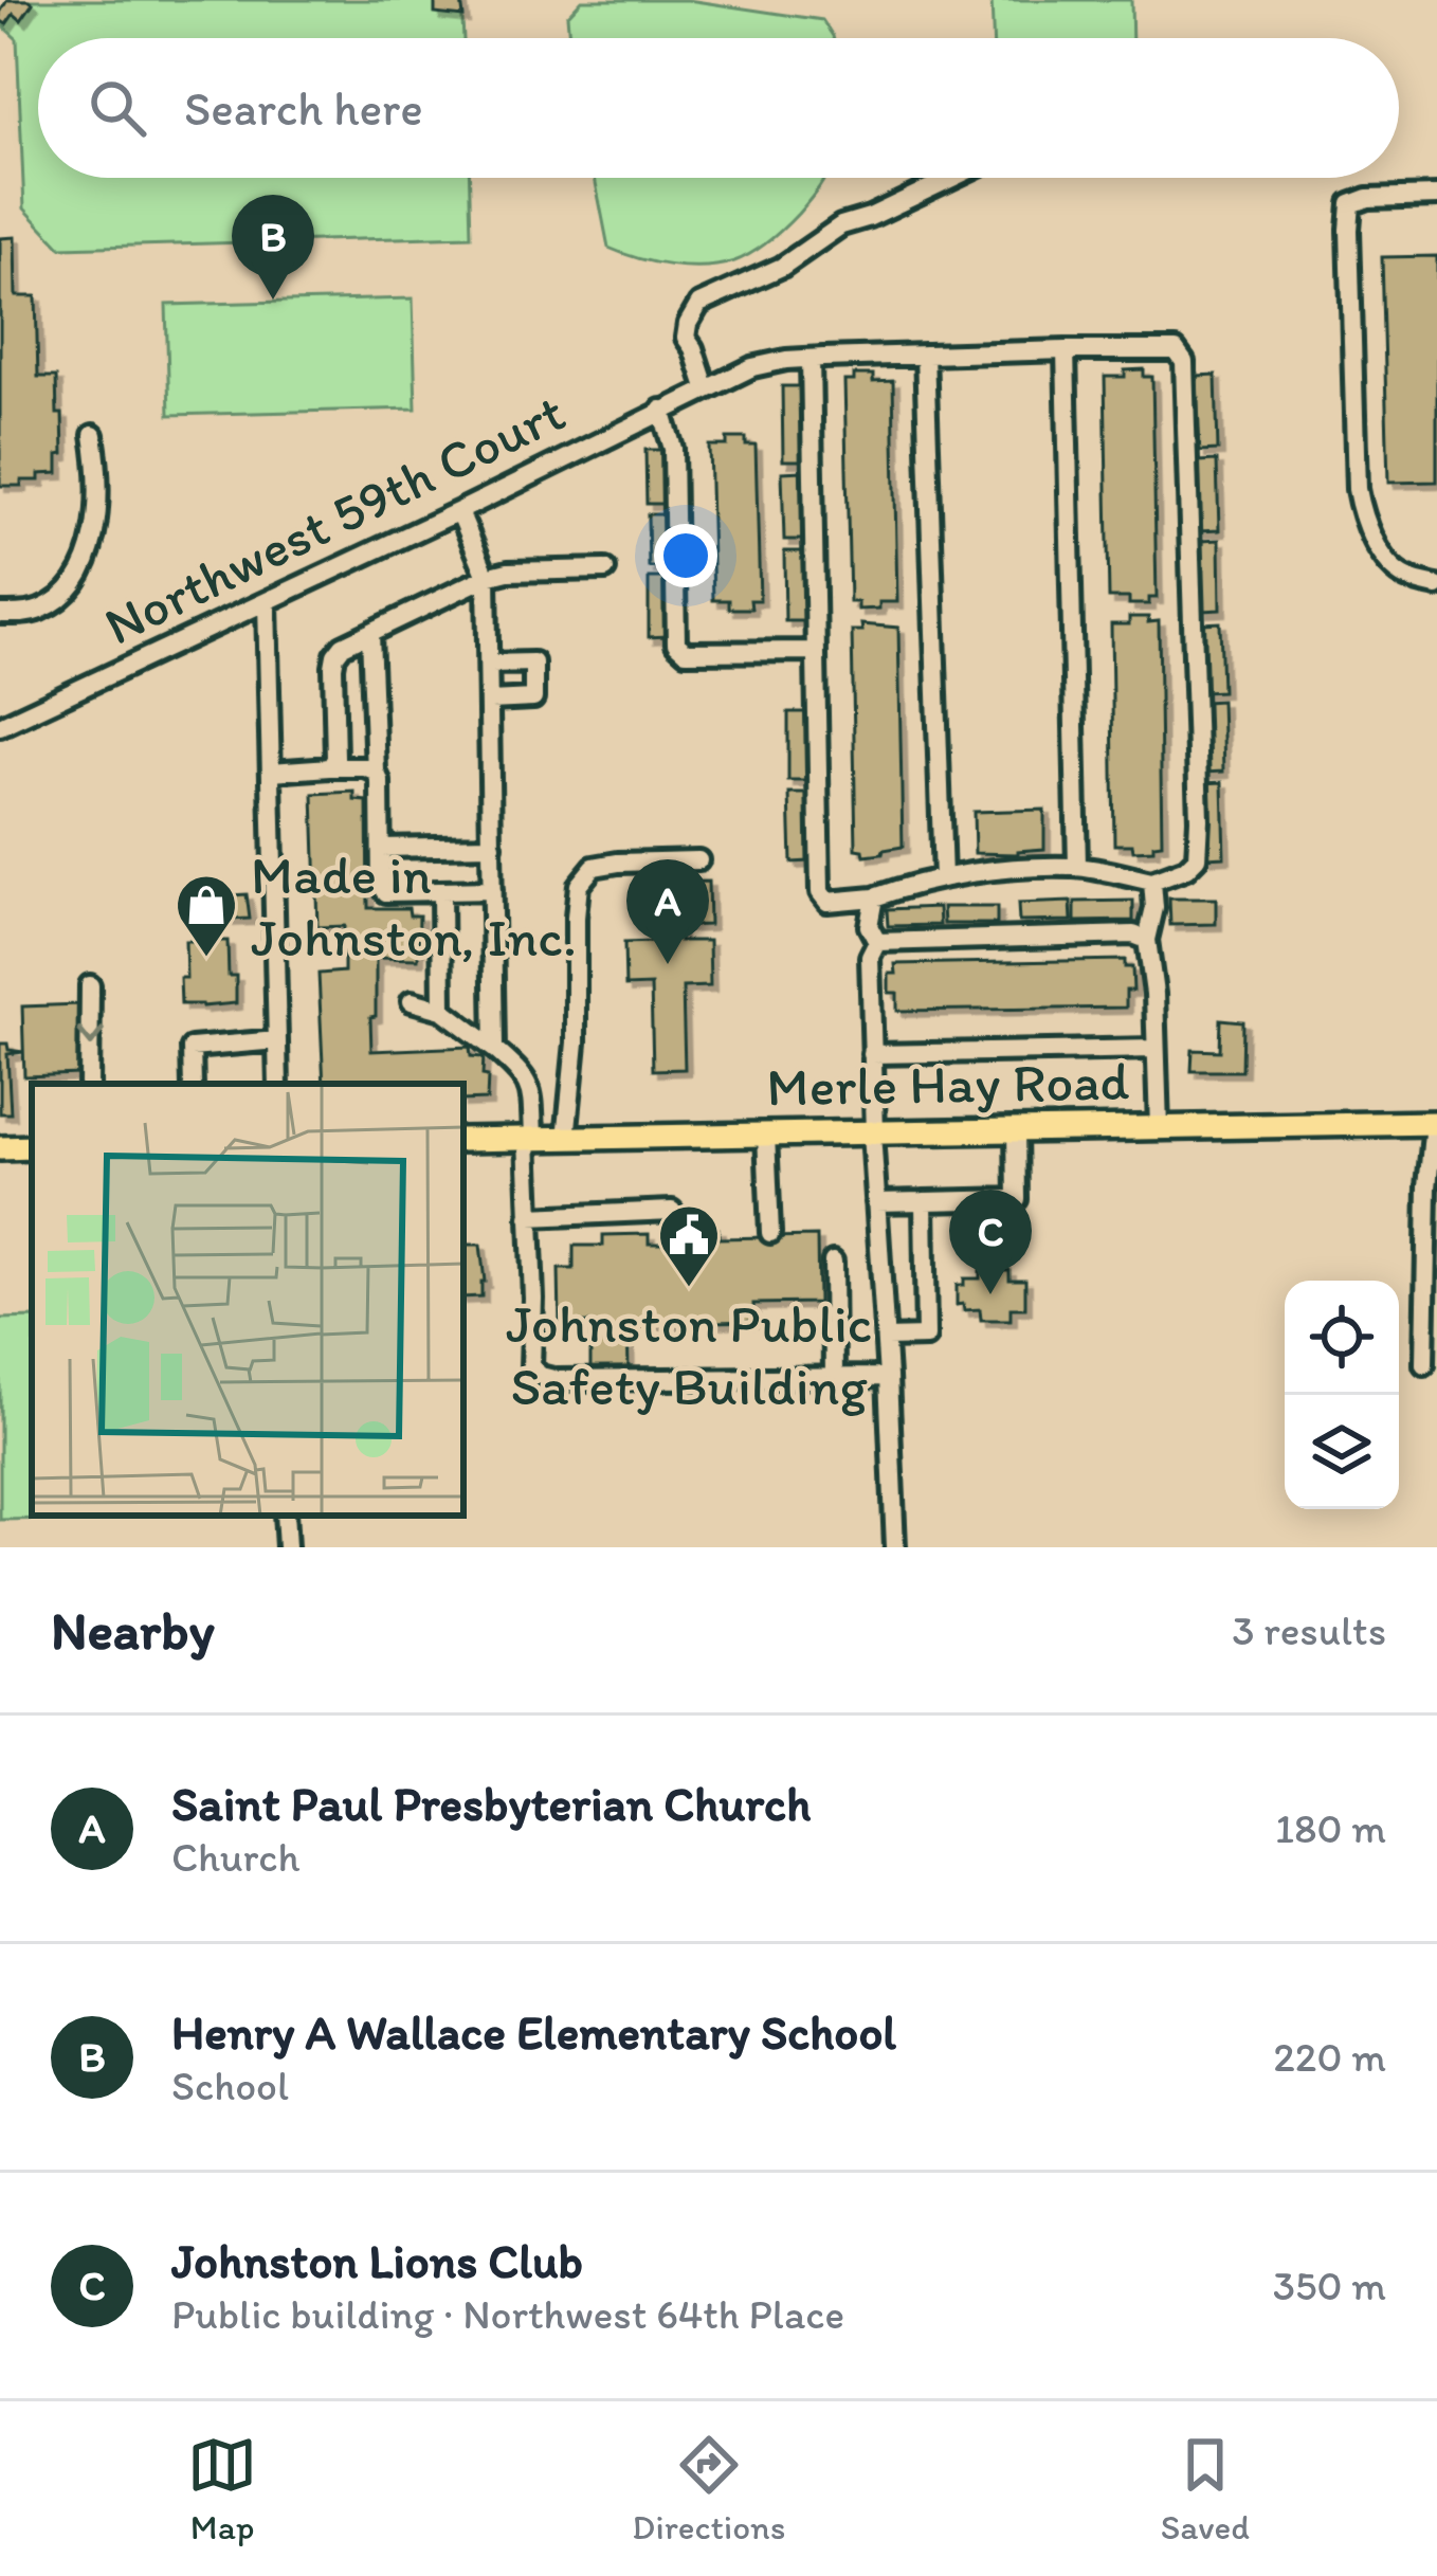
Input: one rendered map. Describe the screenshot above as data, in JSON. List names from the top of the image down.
{
  "streets": {
    "main road": ["Merle Hay Road"],
    "street": ["Northwest 59th Court"]
  },
  "places": {
    "shop": ["Made in Johnston, Inc."],
    "public building": ["Johnston Public Safety Building"]
  },
  "page": {
    "search": "Search here",
    "pins": ["B", "A", "C"],
    "heading": ["Nearby", "3 results"],
    "list": [
      {
        "mark": "A",
        "name": "Saint Paul Presbyterian Church",
        "note": "Church",
        "value": "180 m"
      },
      {
        "mark": "B",
        "name": "Henry A Wallace Elementary School",
        "note": "School",
        "value": "220 m"
      },
      {
        "mark": "C",
        "name": "Johnston Lions Club",
        "note": "Public building · Northwest 64th Place",
        "value": "350 m"
      }
    ],
    "nav": ["Map", "Directions", "Saved"]
  }
}
